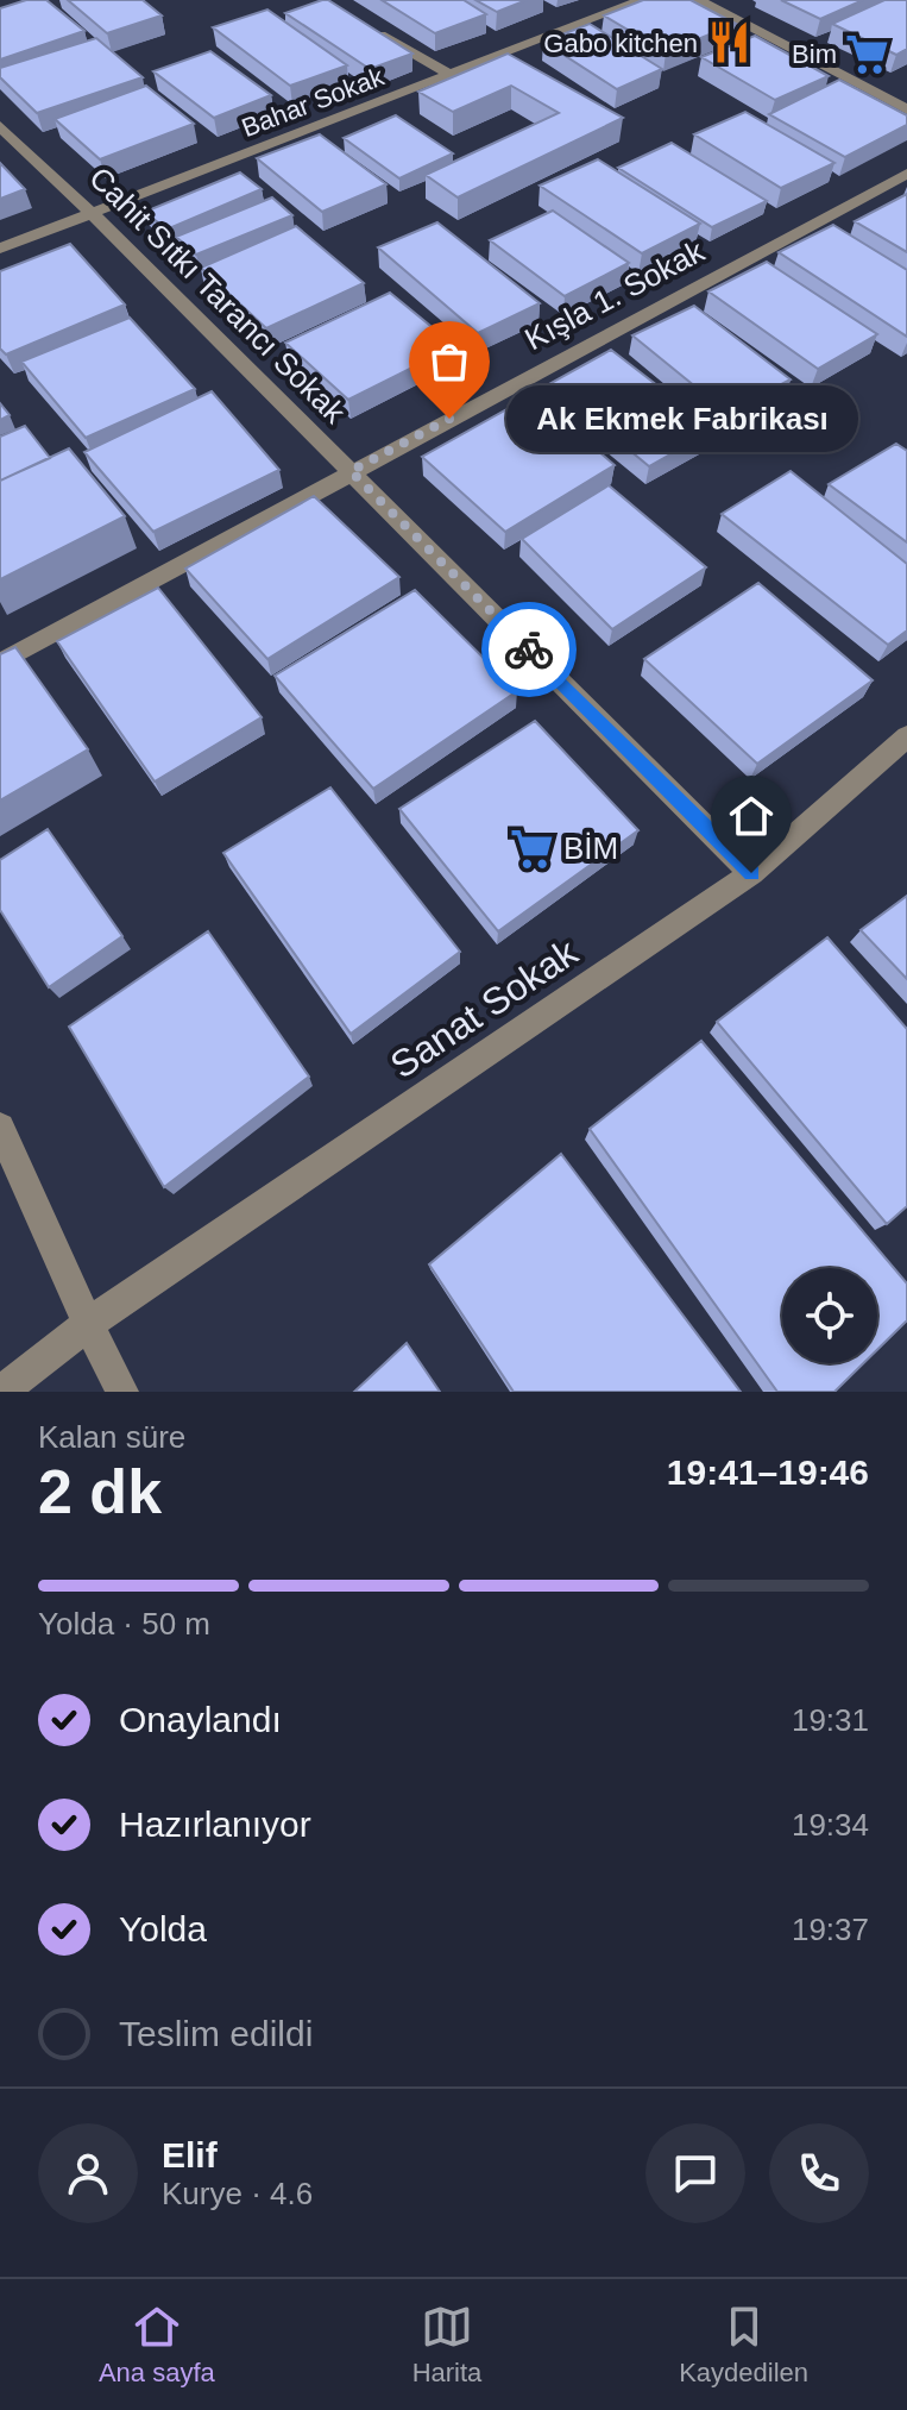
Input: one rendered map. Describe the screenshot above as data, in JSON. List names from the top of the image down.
{
  "streets": {
    "street": [
      "Bahar Sokak",
      "Cahit Sıtkı Tarancı Sokak",
      "Kışla 1. Sokak",
      "Sanat Sokak"
    ]
  },
  "crossings": [
    ["Bahar Sokak", "Cahit Sıtkı Tarancı Sokak"],
    ["Cahit Sıtkı Tarancı Sokak", "Kışla 1. Sokak"],
    ["Cahit Sıtkı Tarancı Sokak", "Sanat Sokak"]
  ],
  "places": {
    "restaurant": ["Gabo kitchen"],
    "supermarket": ["Bim", "BİM"],
    "other": ["Ak Ekmek Fabrikası"]
  },
  "page": {
    "bubble": "Ak Ekmek Fabrikası",
    "heading": ["2 dk", "Kalan süre", "19:41–19:46"],
    "panel": ["Elif", "Kurye · 4.6"],
    "bar": "Yolda · 50 m",
    "list": [
      ["Onaylandı", "19:31"],
      ["Hazırlanıyor", "19:34"],
      ["Yolda", "19:37"],
      "Teslim edildi"
    ],
    "tabs": ["Ana sayfa", "Harita", "Kaydedilen"]
  }
}
